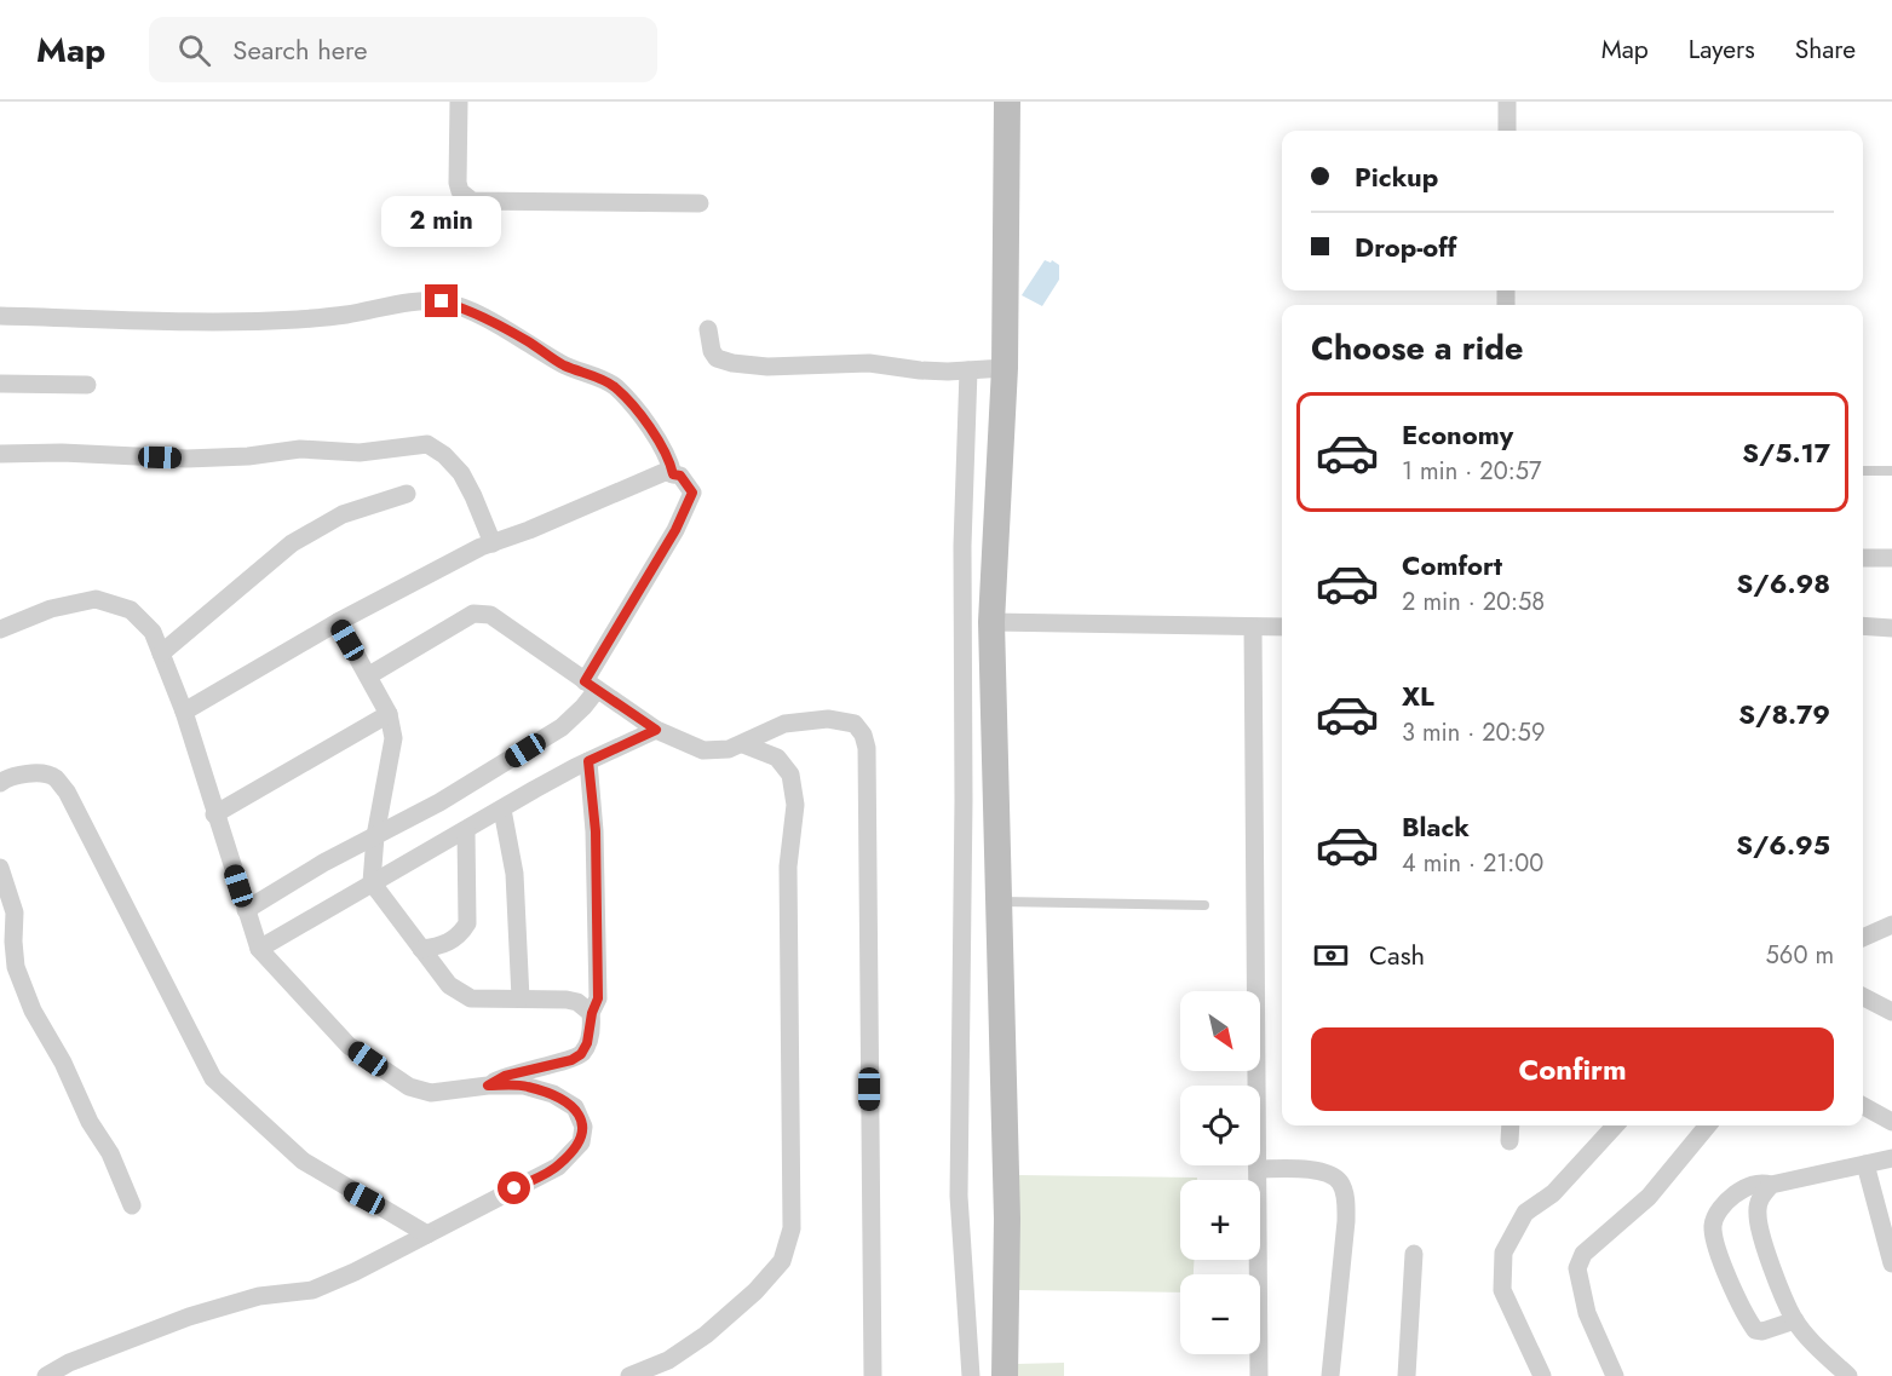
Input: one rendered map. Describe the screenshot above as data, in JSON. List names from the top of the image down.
{
  "north": "bottom right",
  "page": {
    "header": "Map",
    "search": "Search here",
    "nav": ["Map", "Layers", "Share"],
    "banner": ["Pickup", "Drop-off"],
    "bubble": "2 min",
    "heading": "Choose a ride",
    "list": [
      {
        "name": "Economy",
        "note": "1 min · 20:57",
        "value": "S/5.17"
      },
      {
        "name": "Comfort",
        "note": "2 min · 20:58",
        "value": "S/6.98"
      },
      {
        "name": "XL",
        "note": "3 min · 20:59",
        "value": "S/8.79"
      },
      {
        "name": "Black",
        "note": "4 min · 21:00",
        "value": "S/6.95"
      }
    ],
    "pay": ["Cash", "560 m"],
    "map_buttons": ["+", "−"],
    "buttons": "Confirm"
  }
}
